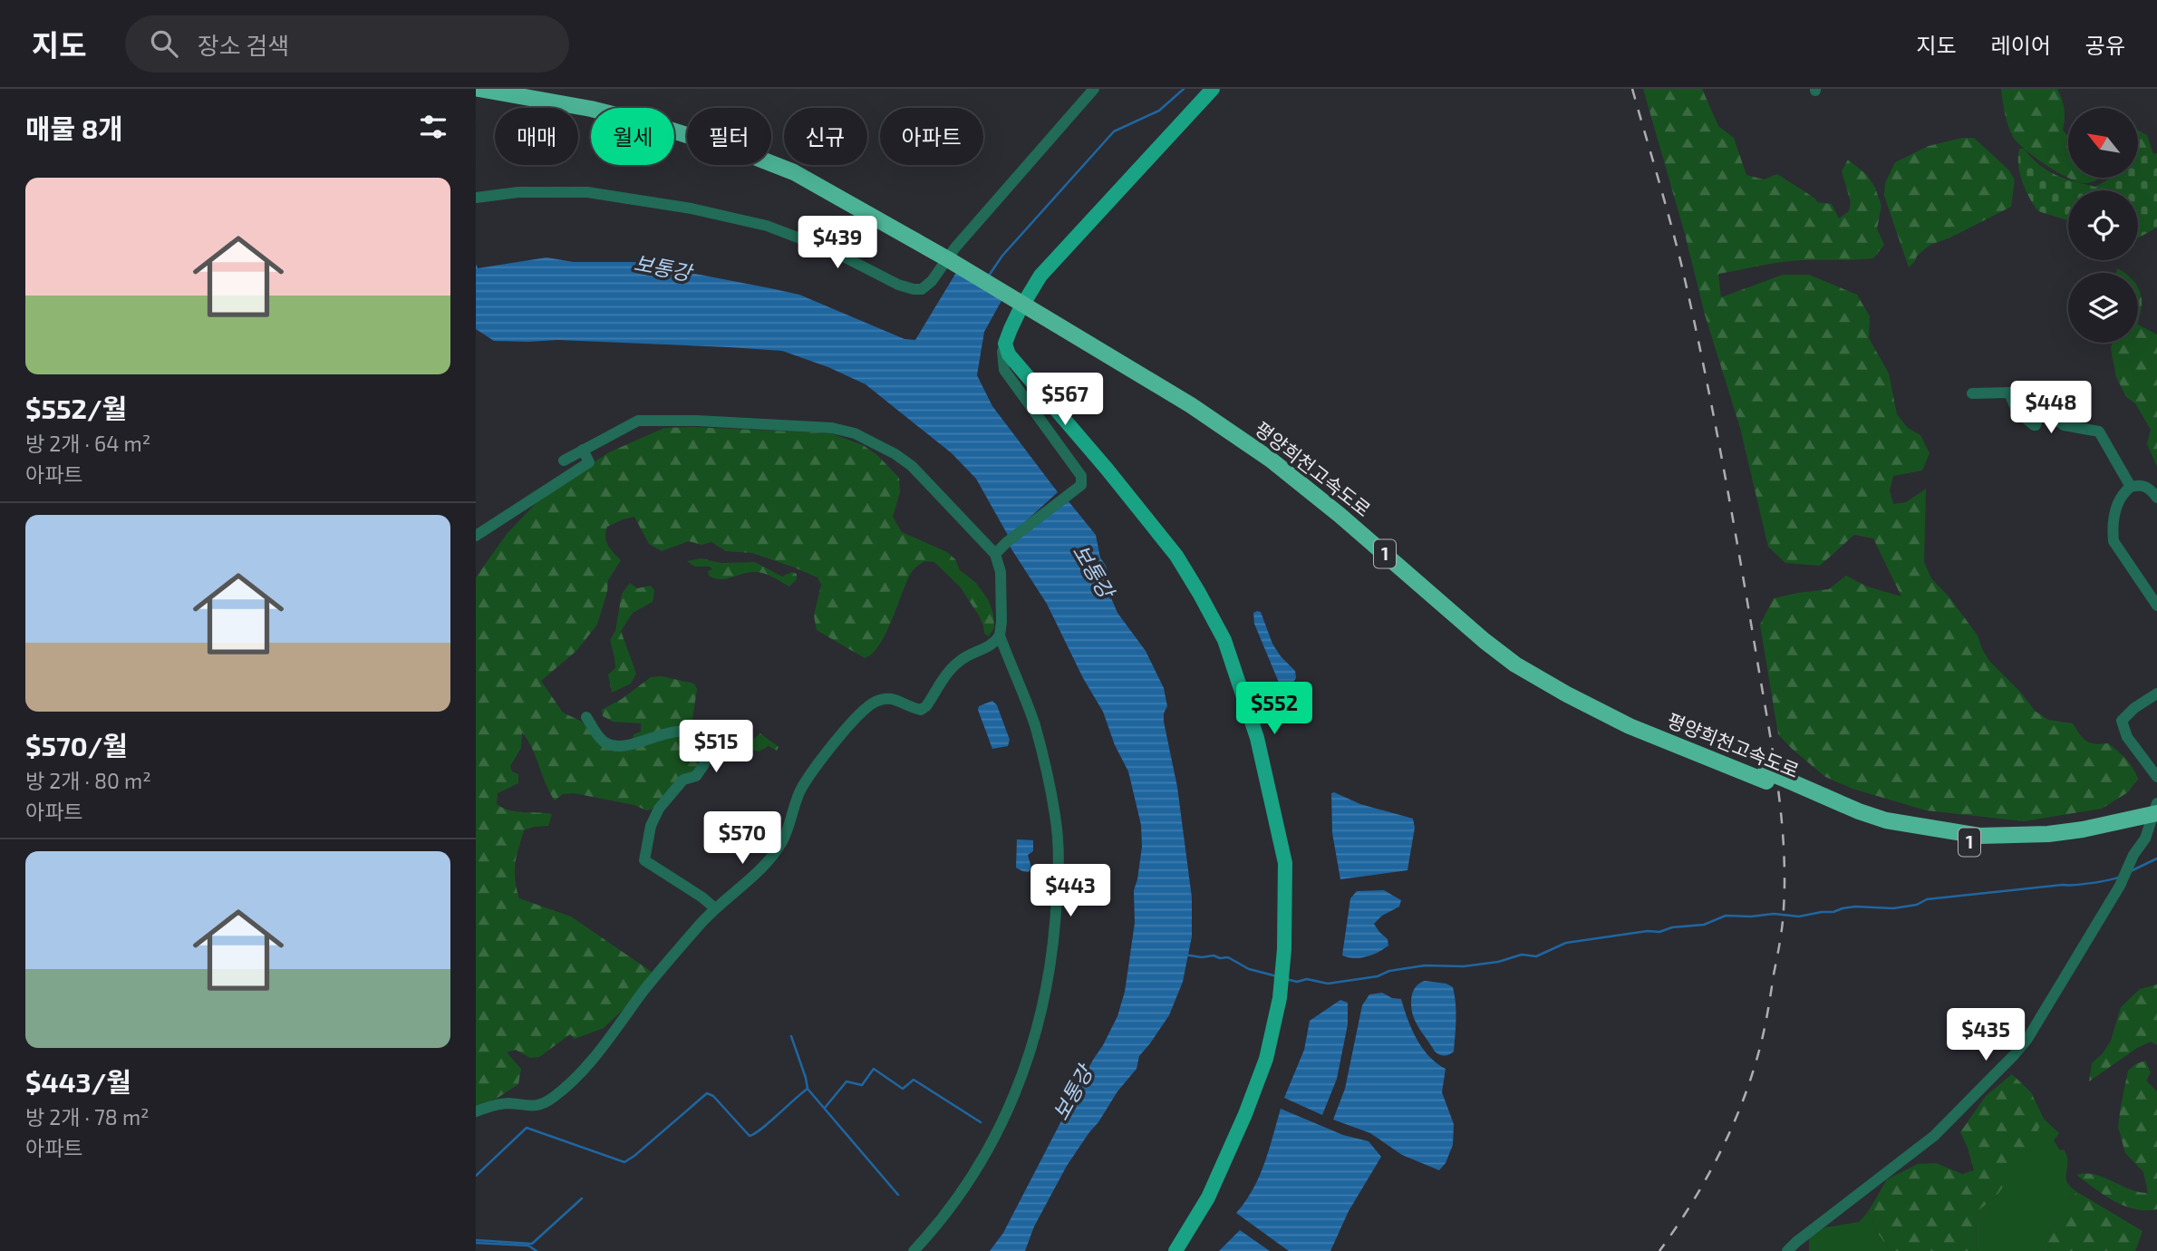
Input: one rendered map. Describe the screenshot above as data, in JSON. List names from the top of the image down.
{
  "streets": {
    "highway": ["평양희천고속도로", "1"]
  },
  "water": ["보통강"],
  "north": "top left",
  "page": {
    "header": "지도",
    "search": "장소 검색",
    "nav": ["지도", "레이어", "공유"],
    "heading": "매물 8개",
    "chip": [
      "매매",
      "월세",
      "필터",
      "신규",
      "아파트"
    ],
    "list": [
      {
        "name": "$552/월",
        "note": "방 2개 · 64 m² · 아파트"
      },
      {
        "name": "$570/월",
        "note": "방 2개 · 80 m² · 아파트"
      },
      {
        "name": "$443/월",
        "note": "방 2개 · 78 m² · 아파트"
      }
    ],
    "price": [
      "$439",
      "$567",
      "$448",
      "$552",
      "$515",
      "$570",
      "$443",
      "$435"
    ]
  }
}
